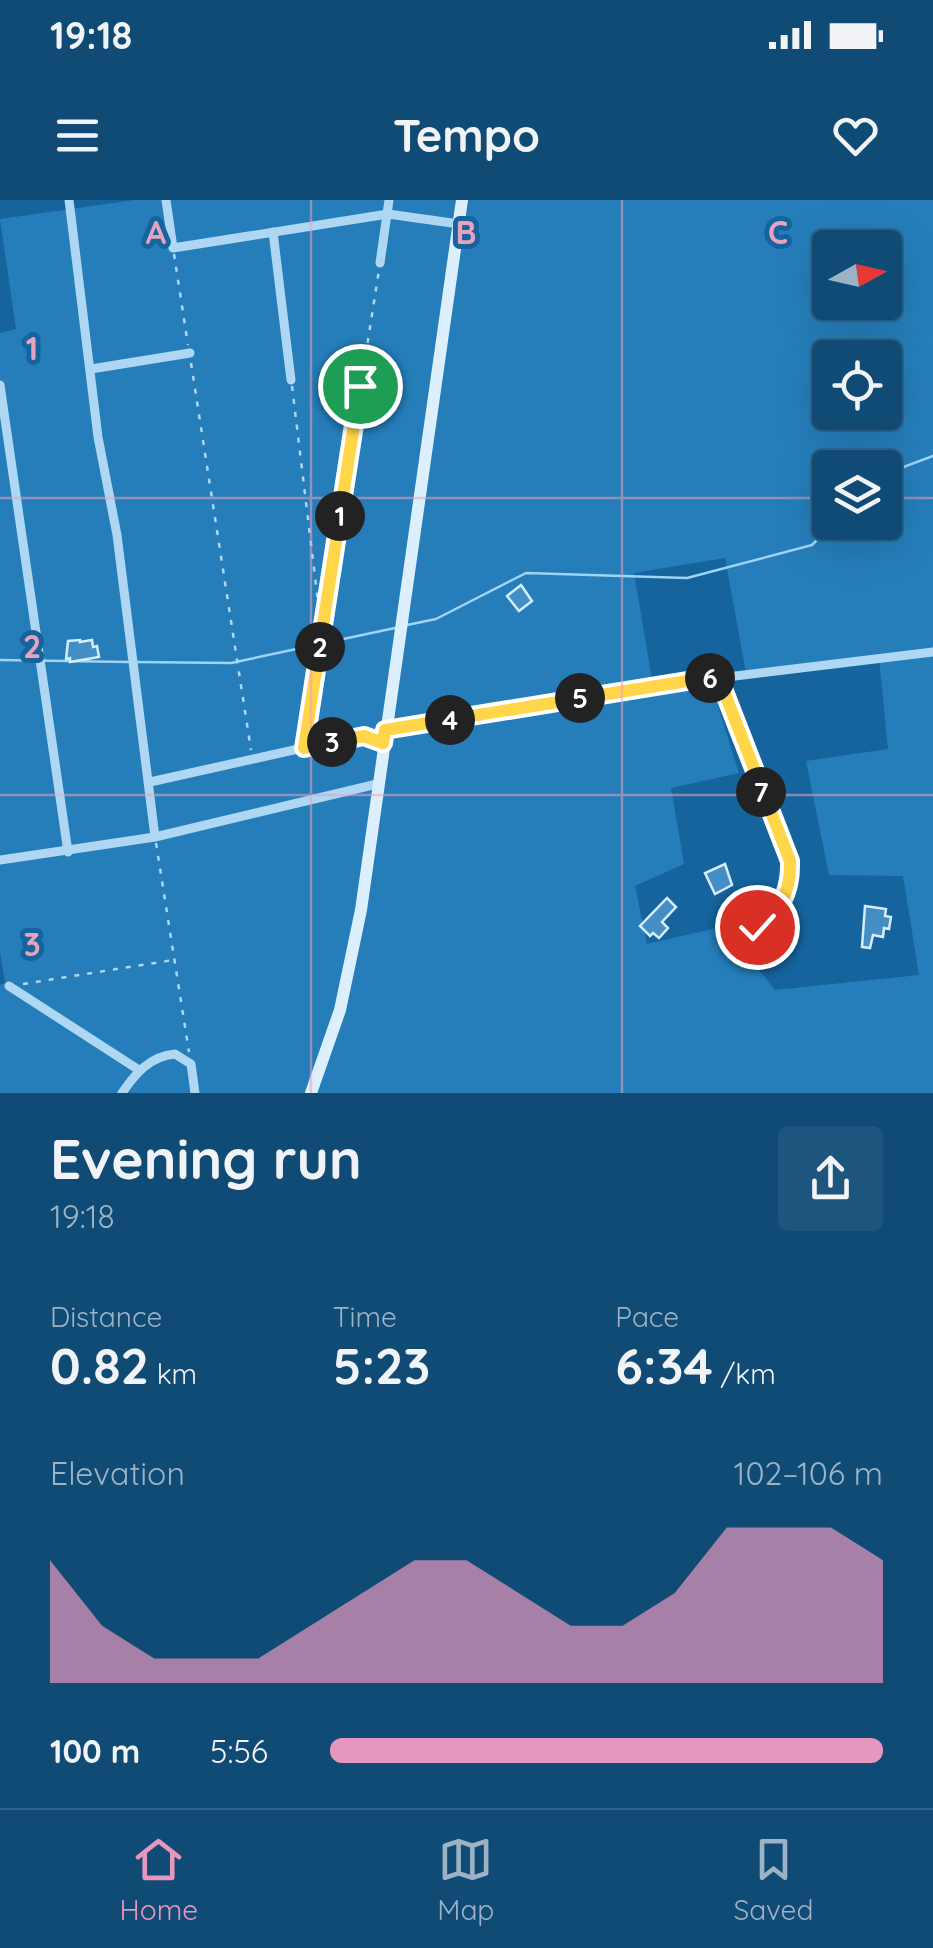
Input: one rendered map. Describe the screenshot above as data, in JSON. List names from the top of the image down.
{
  "north": "right",
  "page": {
    "status": "19:18",
    "header": "Tempo",
    "pins": [
      "1",
      "2",
      "6",
      "5",
      "4",
      "3",
      "7"
    ],
    "heading": ["Evening run", "19:18"],
    "stats": [
      ["Distance", "0.82 km"],
      ["Time", "5:23"],
      ["Pace", "6:34 /km"]
    ],
    "chart": ["Elevation", "102–106 m"],
    "list": [
      {
        "name": "100 m",
        "note": "5:56"
      }
    ],
    "tabs": ["Home", "Map", "Saved"]
  },
  "grid": {
    "columns": ["A", "B", "C"],
    "rows": ["1", "2", "3"]
  }
}
